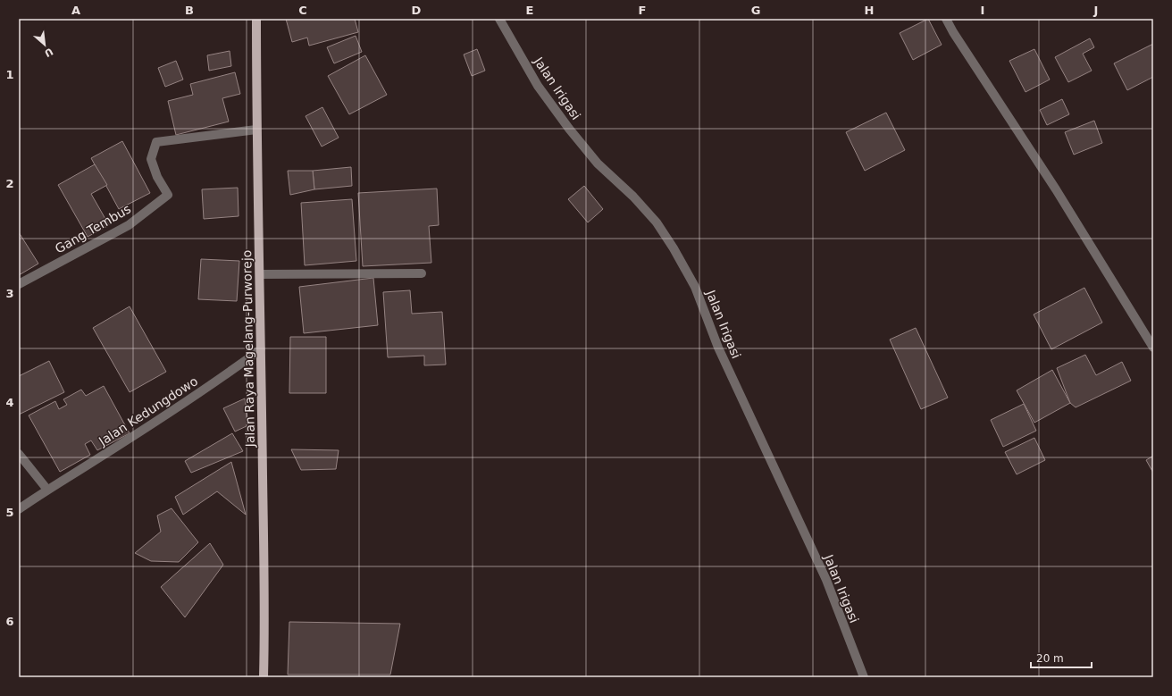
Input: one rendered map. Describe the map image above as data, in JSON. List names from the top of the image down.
{
  "streets": {
    "main road": ["Jalan Raya Magelang-Purworejo"],
    "street": ["Jalan Irigasi", "Gang Tembus", "Jalan Kedungdowo"]
  },
  "crossings": [
    ["Gang Tembus", "Jalan Raya Magelang-Purworejo"],
    ["Jalan Raya Magelang-Purworejo", "Jalan Kedungdowo"]
  ],
  "scale_bar": "20 m",
  "north": "bottom right",
  "grid": {
    "columns": [
      "A",
      "B",
      "C",
      "D",
      "E",
      "F",
      "G",
      "H",
      "I",
      "J"
    ],
    "rows": [
      "1",
      "2",
      "3",
      "4",
      "5",
      "6"
    ]
  }
}
